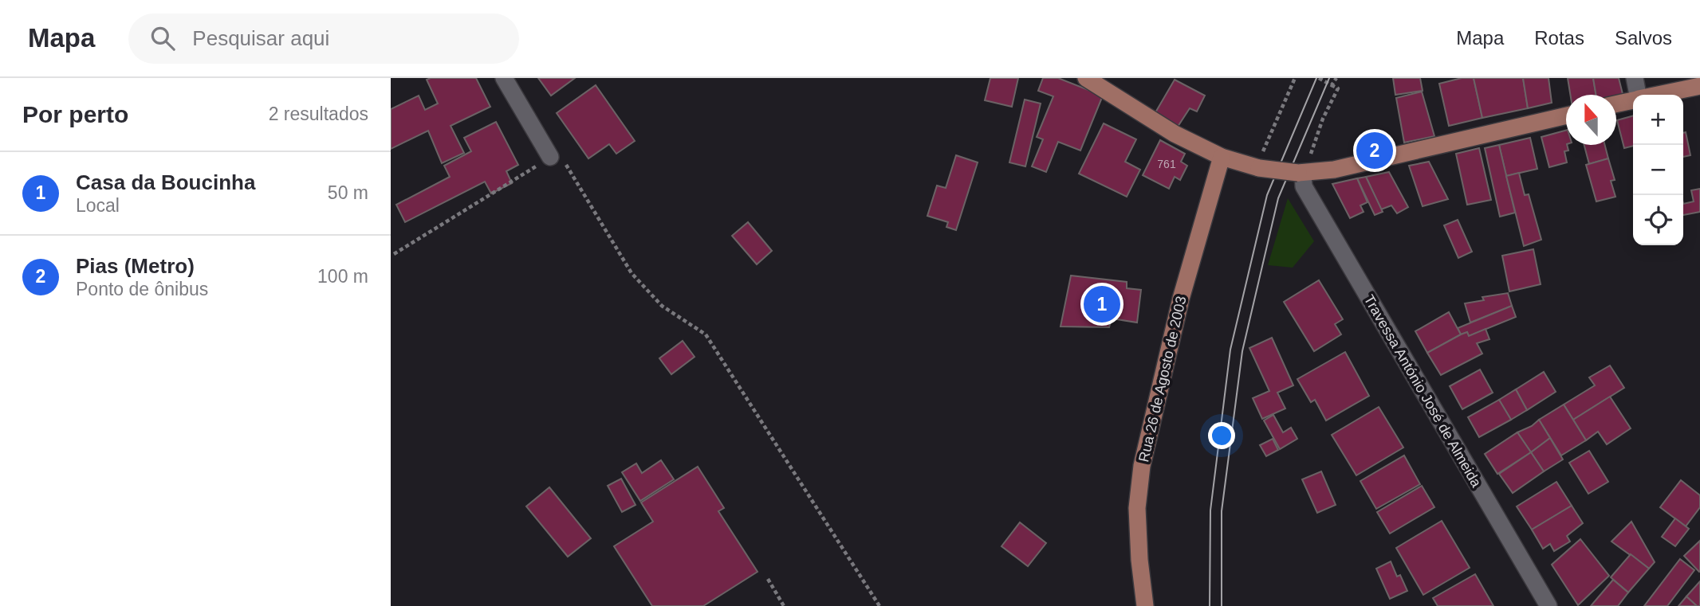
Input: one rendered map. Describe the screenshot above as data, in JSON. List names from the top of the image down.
{
  "streets": {
    "main road": ["Rua 26 de Agosto de 2003"],
    "street": ["Travessa António José de Almeida"]
  },
  "house_numbers": ["761"],
  "north": "top",
  "page": {
    "header": "Mapa",
    "search": "Pesquisar aqui",
    "nav": ["Mapa", "Rotas", "Salvos"],
    "heading": ["Por perto", "2 resultados"],
    "map_buttons": ["+", "−"],
    "pins": ["2", "1"],
    "list": [
      {
        "mark": "1",
        "name": "Casa da Boucinha",
        "note": "Local",
        "value": "50 m"
      },
      {
        "mark": "2",
        "name": "Pias (Metro)",
        "note": "Ponto de ônibus",
        "value": "100 m"
      }
    ]
  }
}
